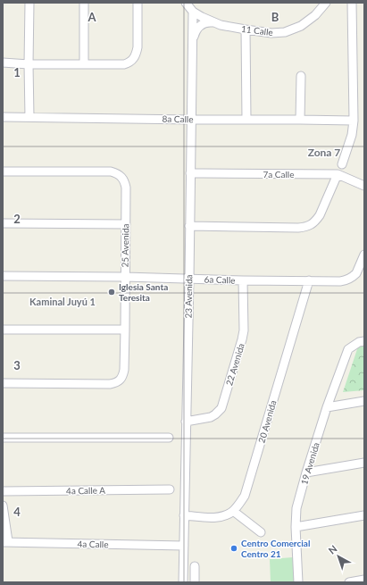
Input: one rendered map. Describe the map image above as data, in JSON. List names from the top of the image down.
{
  "streets": {
    "street": [
      "11 Calle",
      "8a Calle",
      "7a Calle",
      "25 Avenida",
      "6a Calle",
      "23 Avenida",
      "22 Avenida",
      "20 Avenida",
      "19 Avenida",
      "4a Calle A",
      "4a Calle"
    ]
  },
  "crossings": [
    ["11 Calle", "23 Avenida"],
    ["8a Calle", "23 Avenida"],
    ["7a Calle", "23 Avenida"],
    ["25 Avenida", "6a Calle"],
    ["6a Calle", "23 Avenida"],
    ["6a Calle", "22 Avenida"],
    ["6a Calle", "20 Avenida"],
    ["23 Avenida", "22 Avenida"],
    ["23 Avenida", "4a Calle"]
  ],
  "districts": ["Zona 7", "Kaminal Juyú 1"],
  "places": ["Iglesia Santa Teresita", "Centro Comercial Centro 21"],
  "north": "top left",
  "grid": {
    "columns": ["A", "B"],
    "rows": [
      "1",
      "2",
      "3",
      "4"
    ]
  }
}
